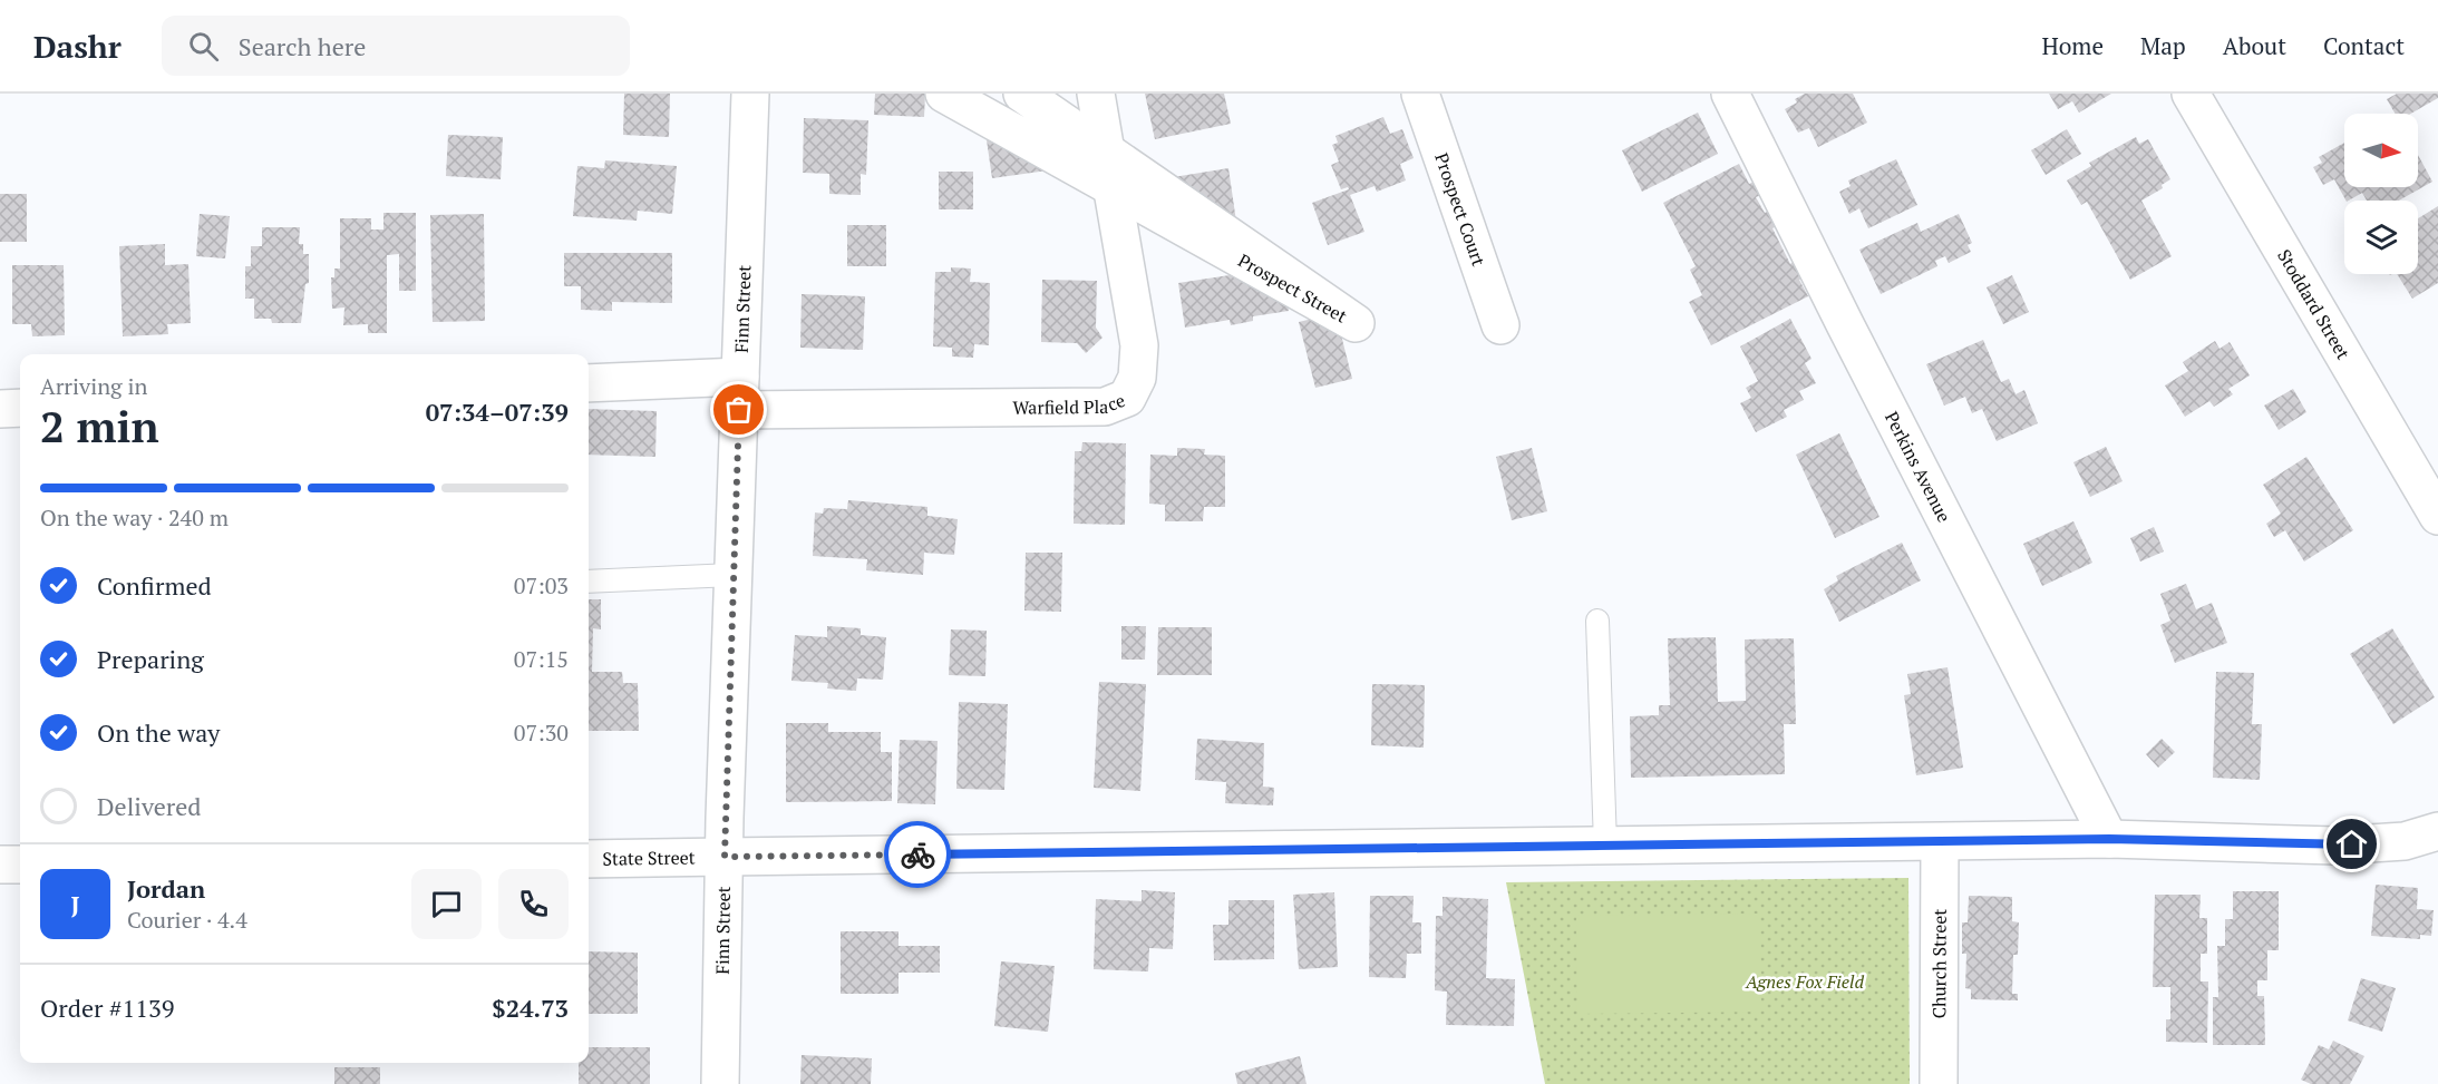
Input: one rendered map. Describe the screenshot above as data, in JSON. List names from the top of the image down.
{
  "streets": {
    "street": [
      "Prospect Court",
      "Prospect Street",
      "Stoddard Street",
      "Finn Street",
      "Warfield Place",
      "Perkins Avenue",
      "State Street",
      "Church Street"
    ]
  },
  "crossings": [
    ["Finn Street", "Warfield Place"],
    ["Finn Street", "State Street"],
    ["Perkins Avenue", "State Street"],
    ["State Street", "Church Street"]
  ],
  "parks": ["Agnes Fox Field"],
  "north": "right",
  "page": {
    "header": "Dashr",
    "search": "Search here",
    "nav": [
      "Home",
      "Map",
      "About",
      "Contact"
    ],
    "heading": ["2 min", "Arriving in", "07:34–07:39"],
    "panel": [
      "Jordan",
      "Courier · 4.4",
      "Order #1139",
      "$24.73"
    ],
    "bar": "On the way · 240 m",
    "list": [
      ["Confirmed", "07:03"],
      ["Preparing", "07:15"],
      ["On the way", "07:30"],
      "Delivered"
    ],
    "round": "J"
  }
}
